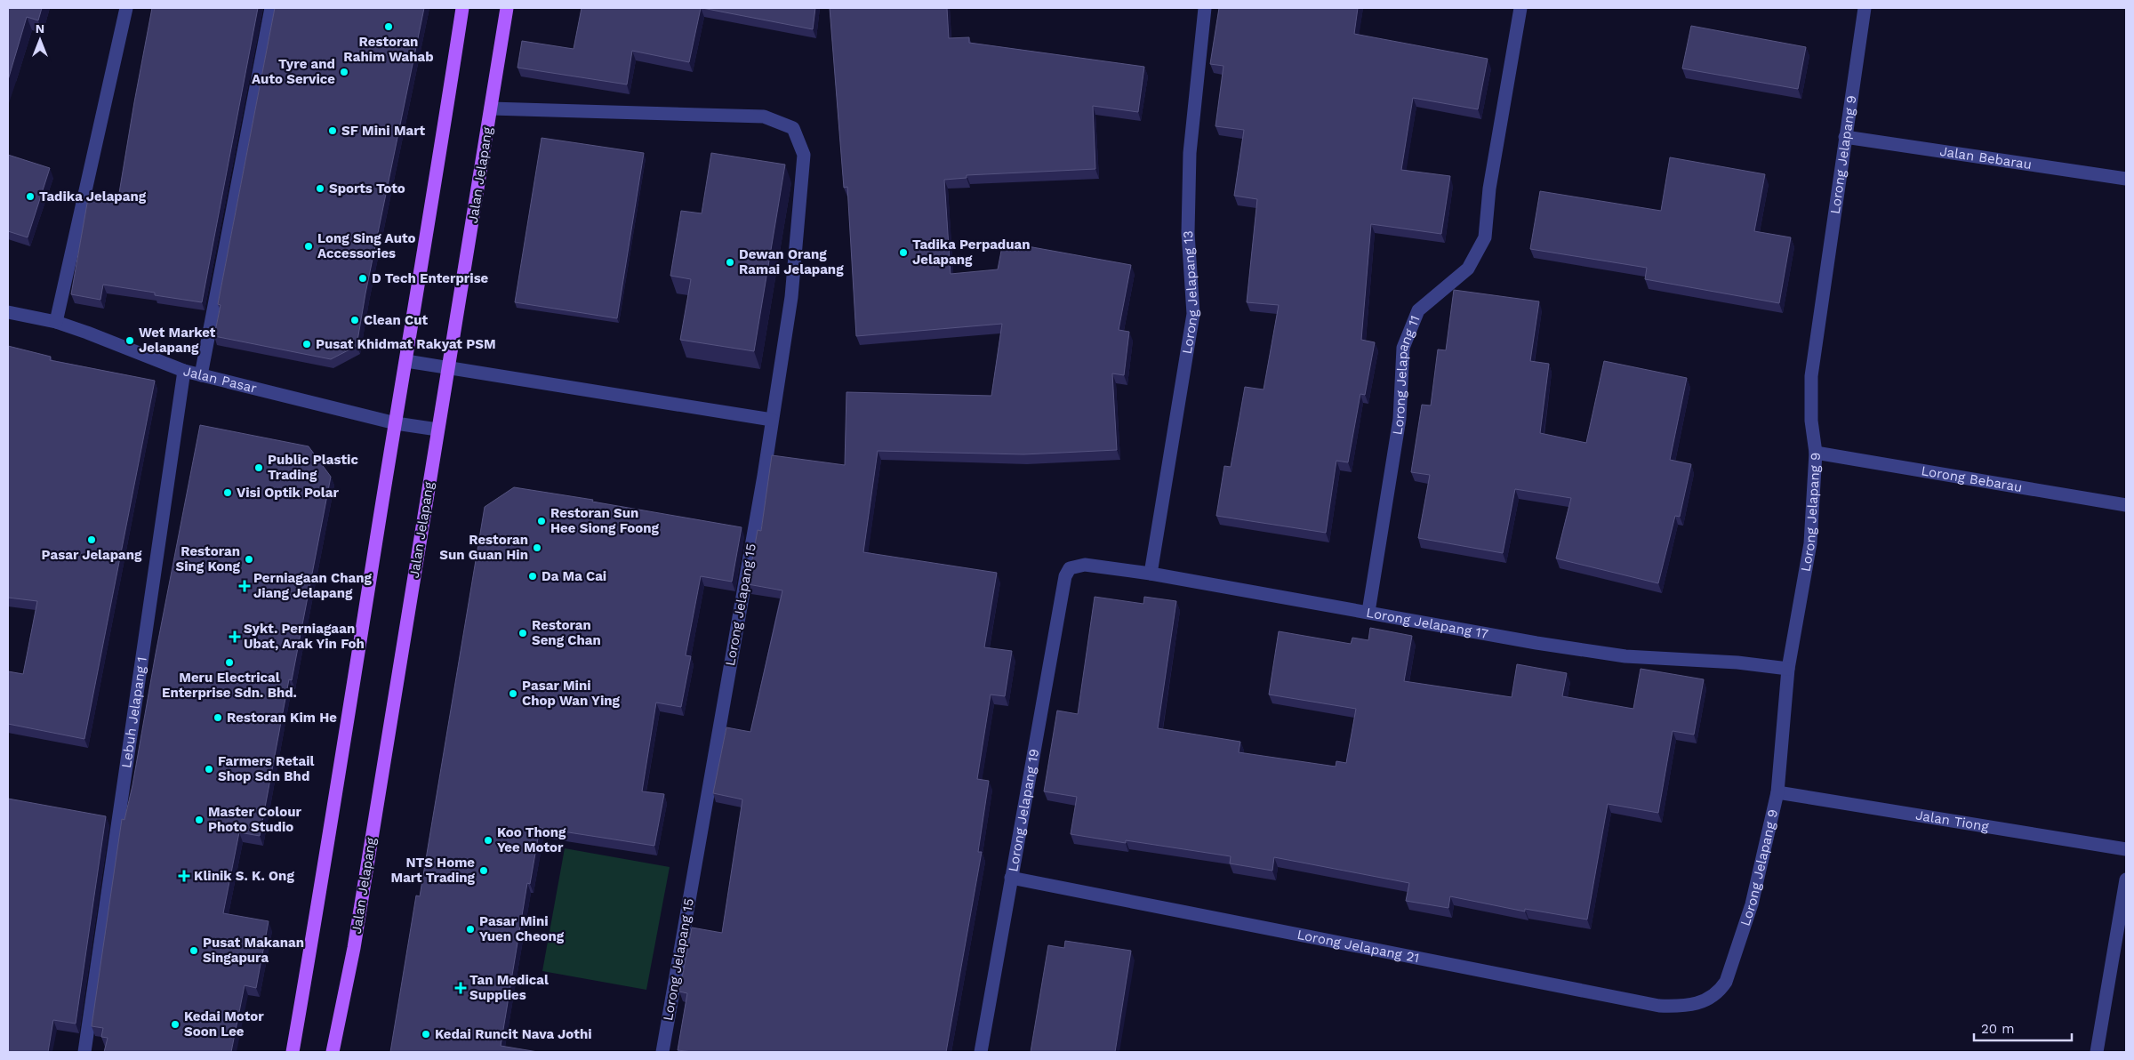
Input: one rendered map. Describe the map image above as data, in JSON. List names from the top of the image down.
{
  "streets": {
    "main road": ["Jalan Jelapang"],
    "street": [
      "Lorong Jelapang 9",
      "Jalan Bebarau",
      "Lorong Jelapang 13",
      "Lorong Jelapang 11",
      "Jalan Pasar",
      "Lorong Bebarau",
      "Lorong Jelapang 15",
      "Lorong Jelapang 17",
      "Lebuh Jelapang 1",
      "Lorong Jelapang 19",
      "Jalan Tiong",
      "Lorong Jelapang 21"
    ]
  },
  "crossings": [
    ["Lorong Jelapang 9", "Jalan Bebarau"],
    ["Lorong Jelapang 9", "Lorong Bebarau"],
    ["Lorong Jelapang 9", "Lorong Jelapang 17"],
    ["Lorong Jelapang 9", "Jalan Tiong"],
    ["Lorong Jelapang 9", "Lorong Jelapang 21"],
    ["Jalan Jelapang", "Jalan Pasar"],
    ["Jalan Jelapang", "Lorong Jelapang 15"],
    ["Lorong Jelapang 13", "Lorong Jelapang 17"],
    ["Lorong Jelapang 11", "Lorong Jelapang 17"],
    ["Jalan Pasar", "Lebuh Jelapang 1"],
    ["Lorong Jelapang 17", "Lorong Jelapang 19"],
    ["Lorong Jelapang 19", "Lorong Jelapang 21"]
  ],
  "places": {
    "other": [
      "Restoran Rahim Wahab",
      "Tyre and Auto Service",
      "SF Mini Mart",
      "Sports Toto",
      "Tadika Jelapang",
      "Long Sing Auto Accessories",
      "Tadika Perpaduan Jelapang",
      "Dewan Orang Ramai Jelapang",
      "D Tech Enterprise",
      "Clean Cut",
      "Wet Market Jelapang",
      "Pusat Khidmat Rakyat PSM",
      "Public Plastic Trading",
      "Visi Optik Polar",
      "Restoran Sun Hee Siong Foong",
      "Pasar Jelapang",
      "Restoran Sun Guan Hin",
      "Restoran Sing Kong",
      "Da Ma Cai",
      "Restoran Seng Chan",
      "Meru Electrical Enterprise Sdn. Bhd.",
      "Pasar Mini Chop Wan Ying",
      "Restoran Kim He",
      "Farmers Retail Shop Sdn Bhd",
      "Master Colour Photo Studio",
      "Koo Thong Yee Motor",
      "NTS Home Mart Trading",
      "Pasar Mini Yuen Cheong",
      "Pusat Makanan Singapura",
      "Kedai Motor Soon Lee",
      "Kedai Runcit Nava Jothi"
    ],
    "health": [
      "Perniagaan Chang Jiang Jelapang",
      "Sykt. Perniagaan Ubat, Arak Yin Foh",
      "Klinik S. K. Ong",
      "Tan Medical Supplies"
    ]
  },
  "scale_bar": "20 m",
  "north": "top"
}
